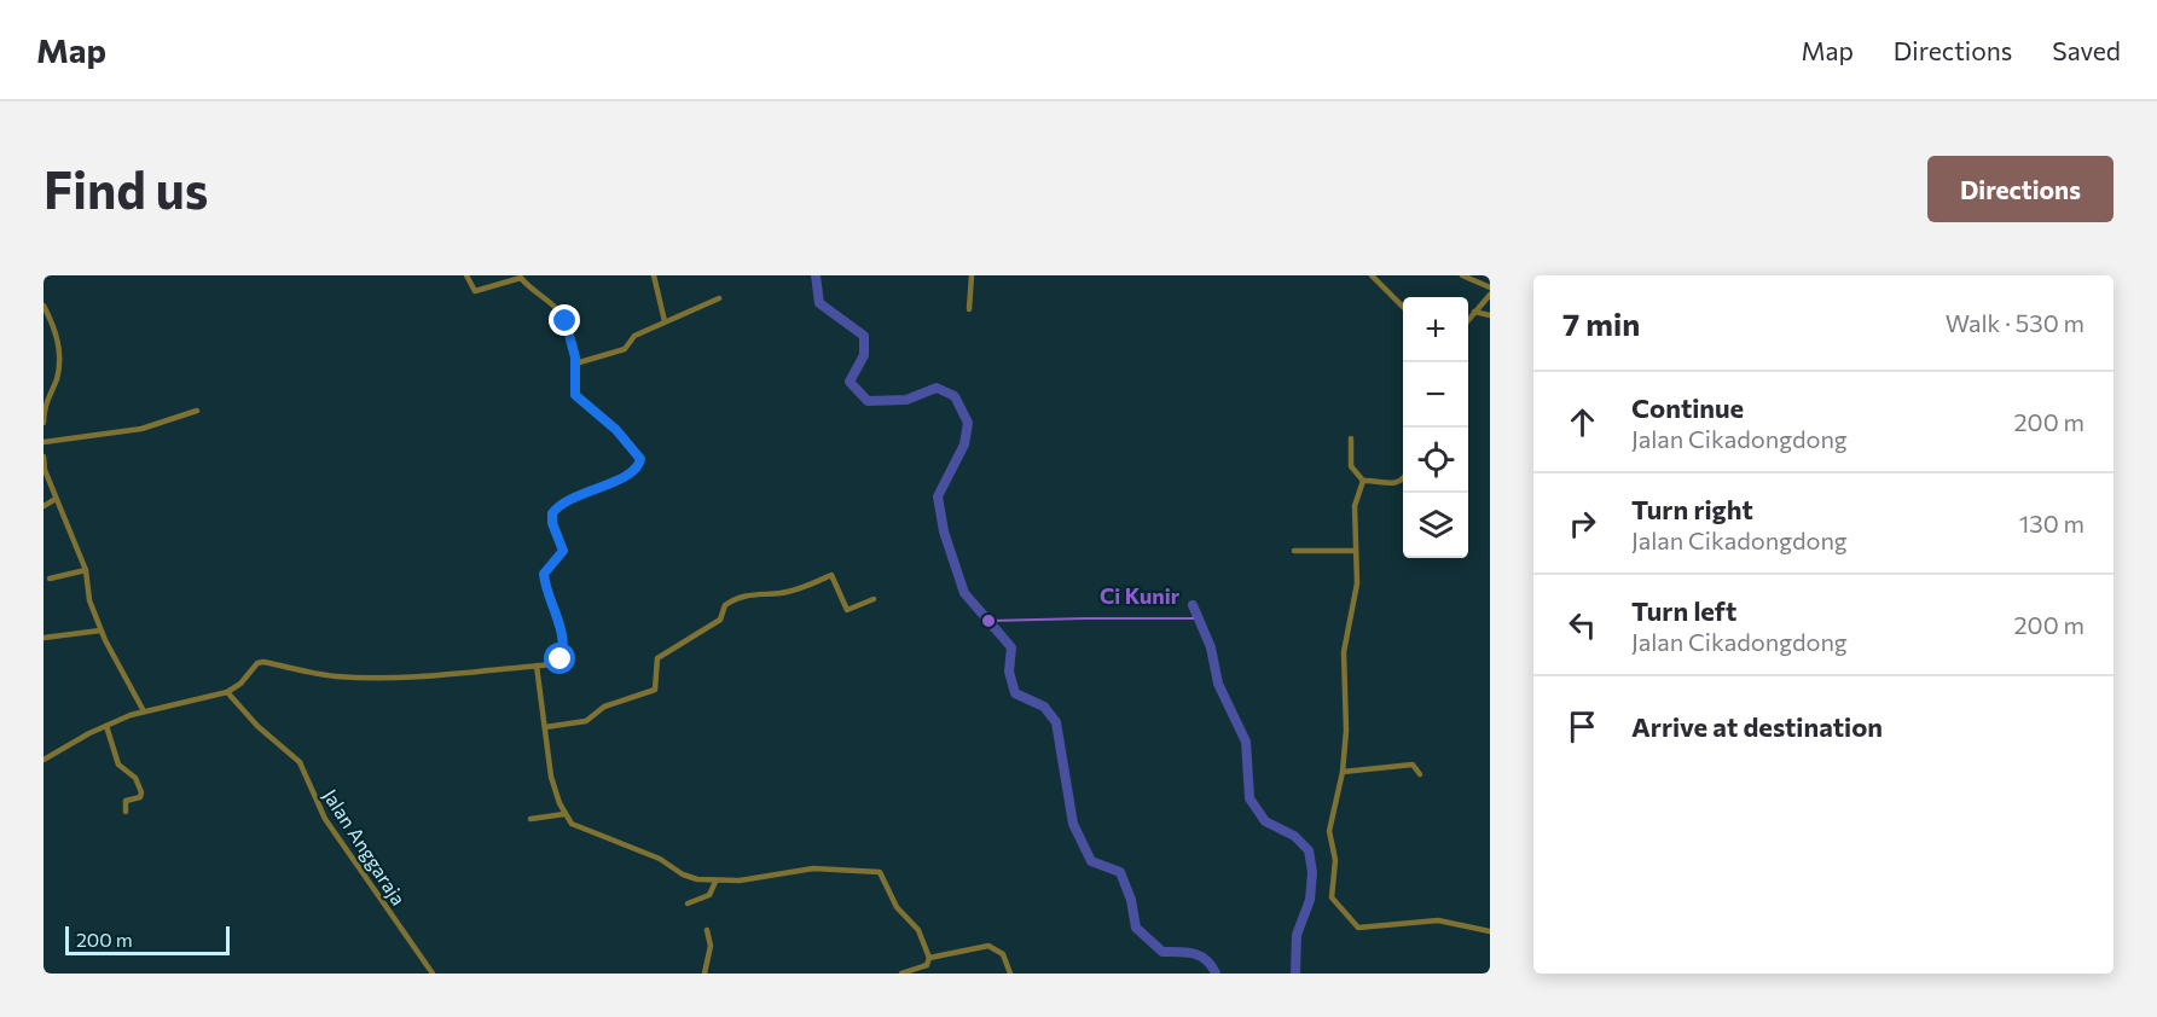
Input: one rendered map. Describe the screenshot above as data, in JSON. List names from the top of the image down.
{
  "streets": {
    "street": ["Jalan Anggaraja"]
  },
  "places": ["Ci Kunir"],
  "scale_bar": "200 m",
  "page": {
    "header": "Map",
    "nav": ["Map", "Directions", "Saved"],
    "buttons": "Directions",
    "title": "Find us",
    "heading": ["7 min", "Walk · 530 m"],
    "map_buttons": ["+", "−"],
    "list": [
      ["Continue", "Jalan Cikadongdong", "200 m"],
      ["Turn right", "Jalan Cikadongdong", "130 m"],
      ["Turn left", "Jalan Cikadongdong", "200 m"],
      "Arrive at destination"
    ],
    "scale": "200 m"
  }
}
